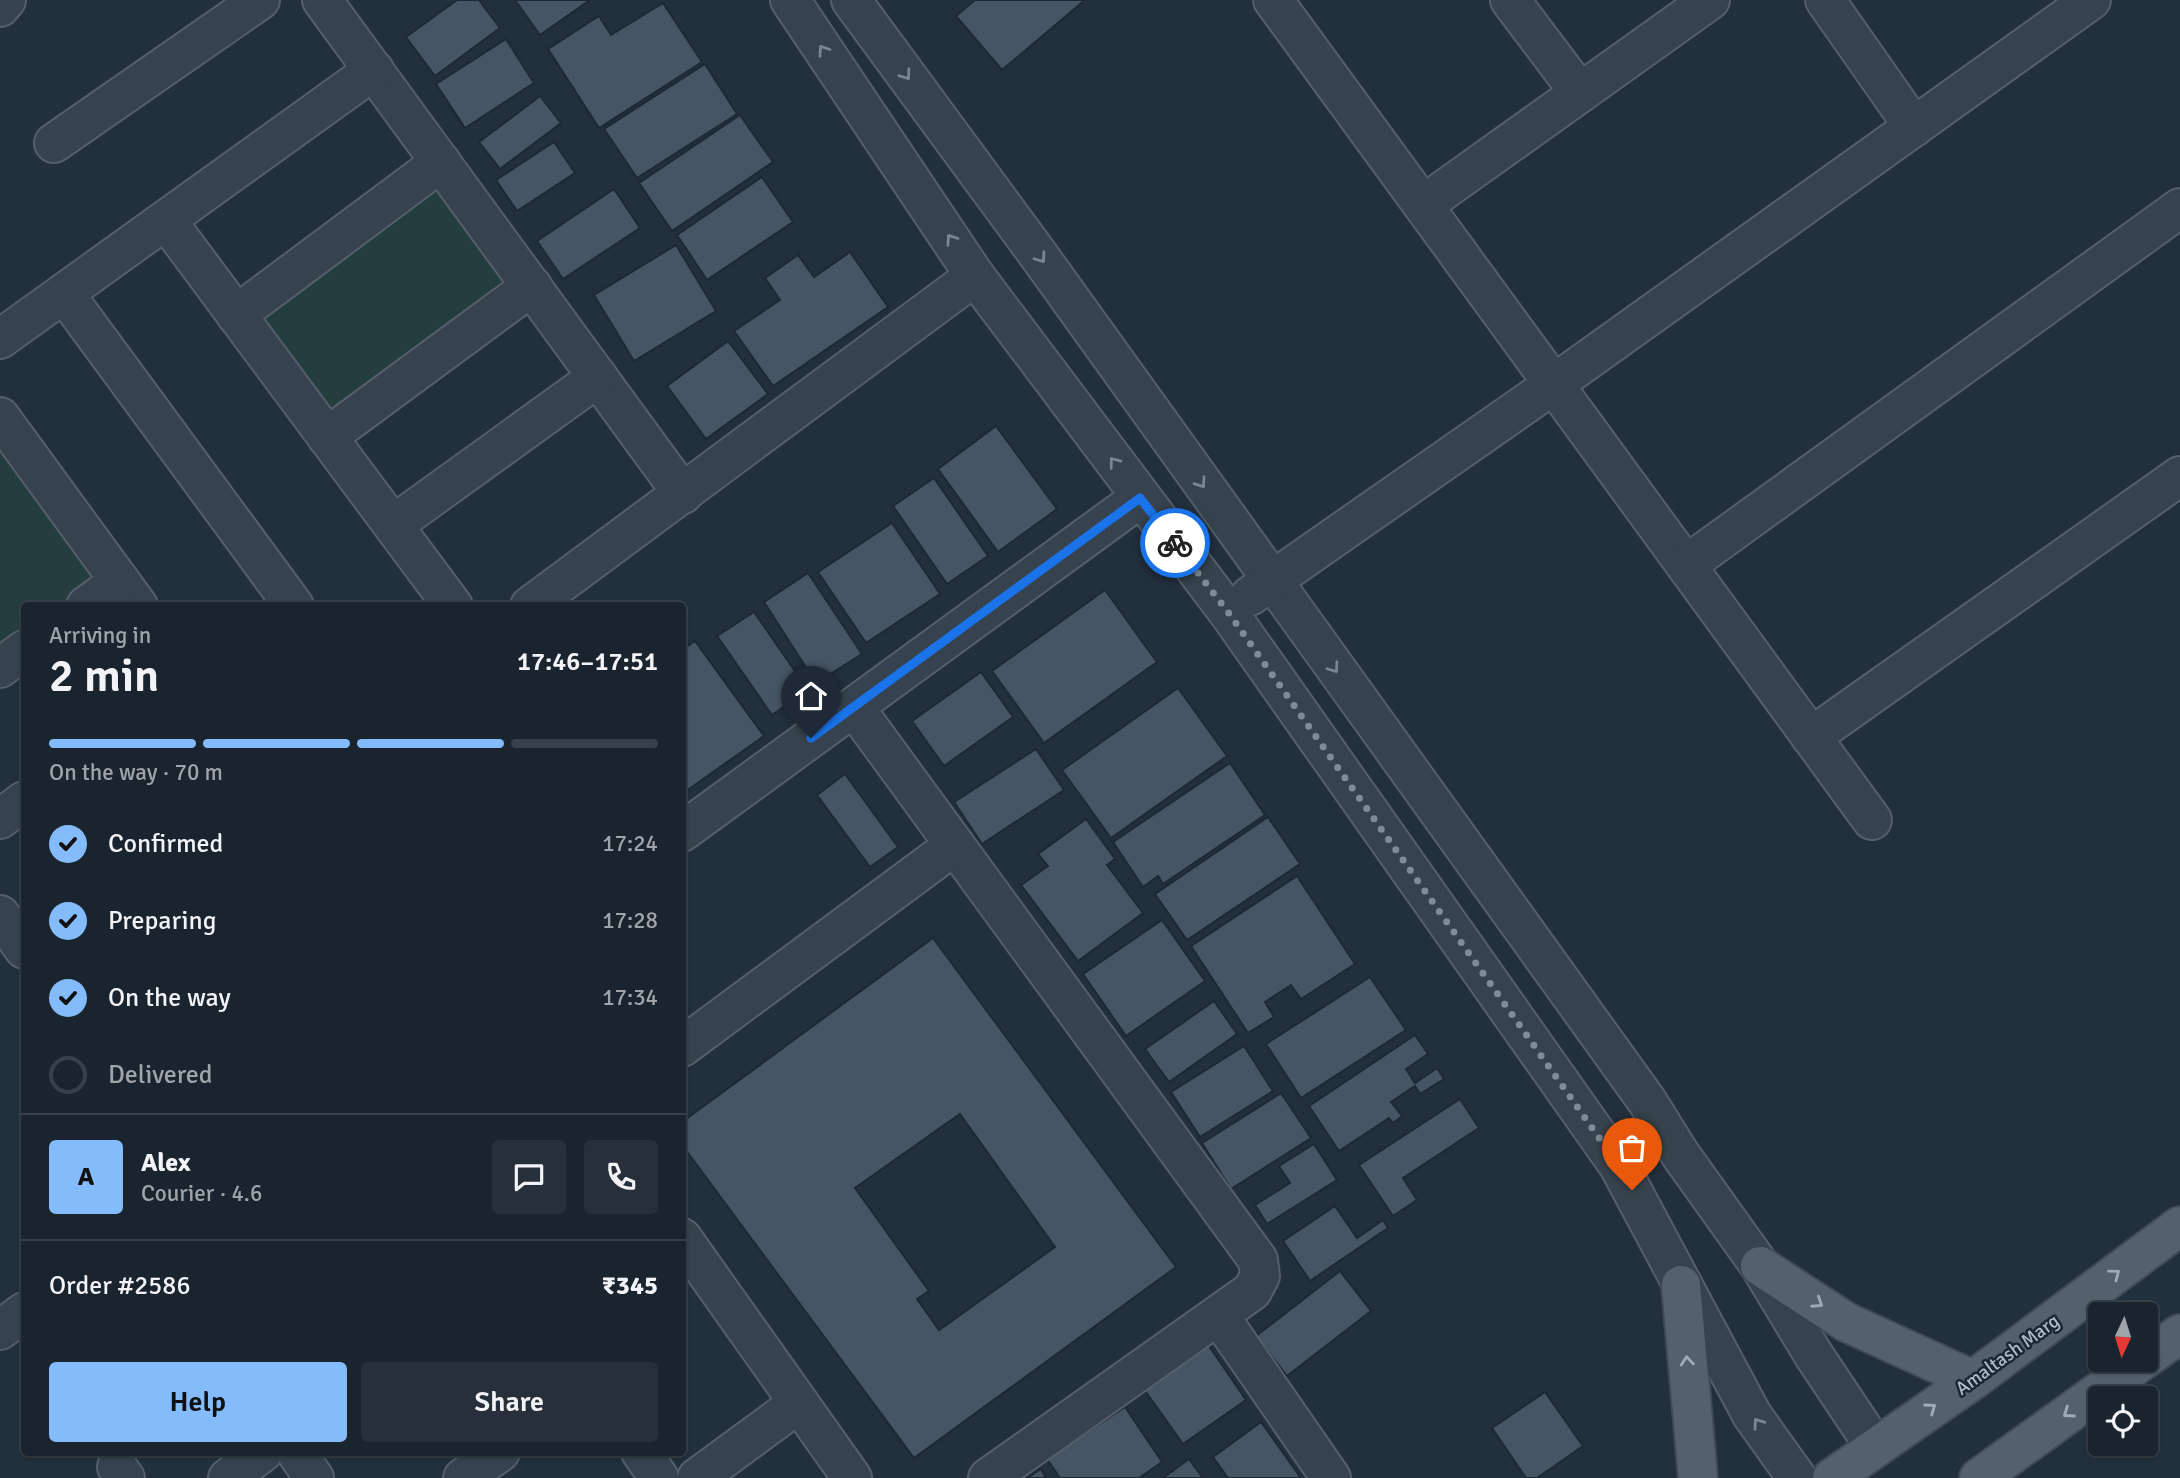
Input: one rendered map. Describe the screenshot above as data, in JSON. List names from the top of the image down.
{
  "streets": {
    "main road": ["Amaltash Marg"]
  },
  "north": "bottom",
  "page": {
    "heading": ["2 min", "Arriving in", "17:46–17:51"],
    "panel": [
      "Alex",
      "Courier · 4.6",
      "Order #2586",
      "₹345"
    ],
    "bar": "On the way · 70 m",
    "list": [
      ["Confirmed", "17:24"],
      ["Preparing", "17:28"],
      ["On the way", "17:34"],
      "Delivered"
    ],
    "round": "A",
    "buttons": ["Help", "Share"]
  }
}
